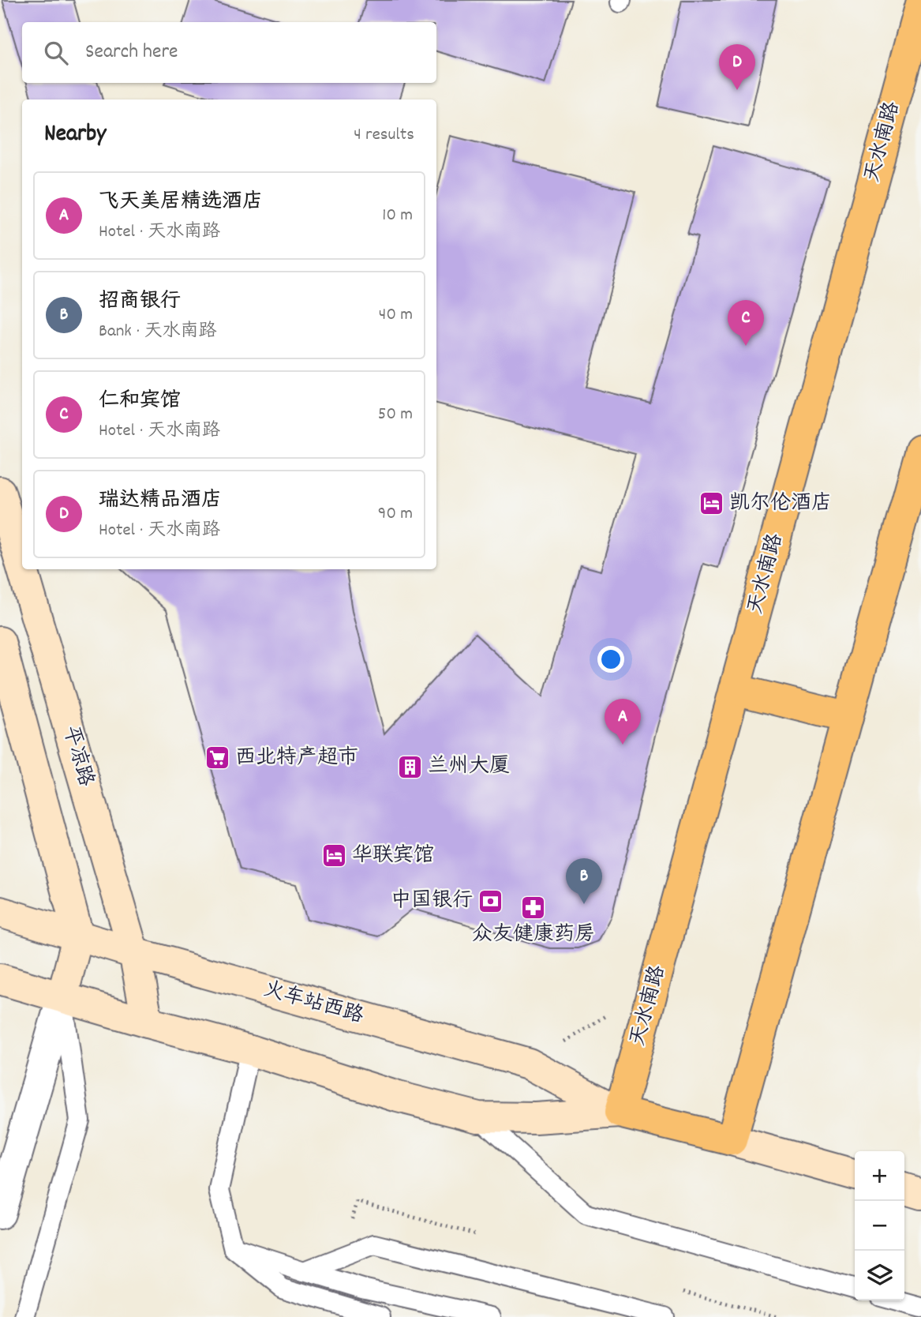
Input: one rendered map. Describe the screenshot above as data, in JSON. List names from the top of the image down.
{
  "streets": {
    "main road": ["天水南路", "平凉路", "火车站西路"]
  },
  "crossings": [
    ["天水南路", "火车站西路"],
    ["平凉路", "火车站西路"]
  ],
  "places": {
    "hotel": ["凯尔伦酒店", "华联宾馆"],
    "supermarket": ["西北特产超市"],
    "building": ["兰州大厦"],
    "bank": ["中国银行"],
    "pharmacy": ["众友健康药房"]
  },
  "page": {
    "search": "Search here",
    "pins": [
      "D",
      "C",
      "A",
      "B"
    ],
    "heading": ["Nearby", "4 results"],
    "list": [
      {
        "mark": "A",
        "name": "飞天美居精选酒店",
        "note": "Hotel · 天水南路",
        "value": "10 m"
      },
      {
        "mark": "B",
        "name": "招商银行",
        "note": "Bank · 天水南路",
        "value": "40 m"
      },
      {
        "mark": "C",
        "name": "仁和宾馆",
        "note": "Hotel · 天水南路",
        "value": "50 m"
      },
      {
        "mark": "D",
        "name": "瑞达精品酒店",
        "note": "Hotel · 天水南路",
        "value": "90 m"
      }
    ],
    "map_buttons": ["+", "−"]
  }
}
